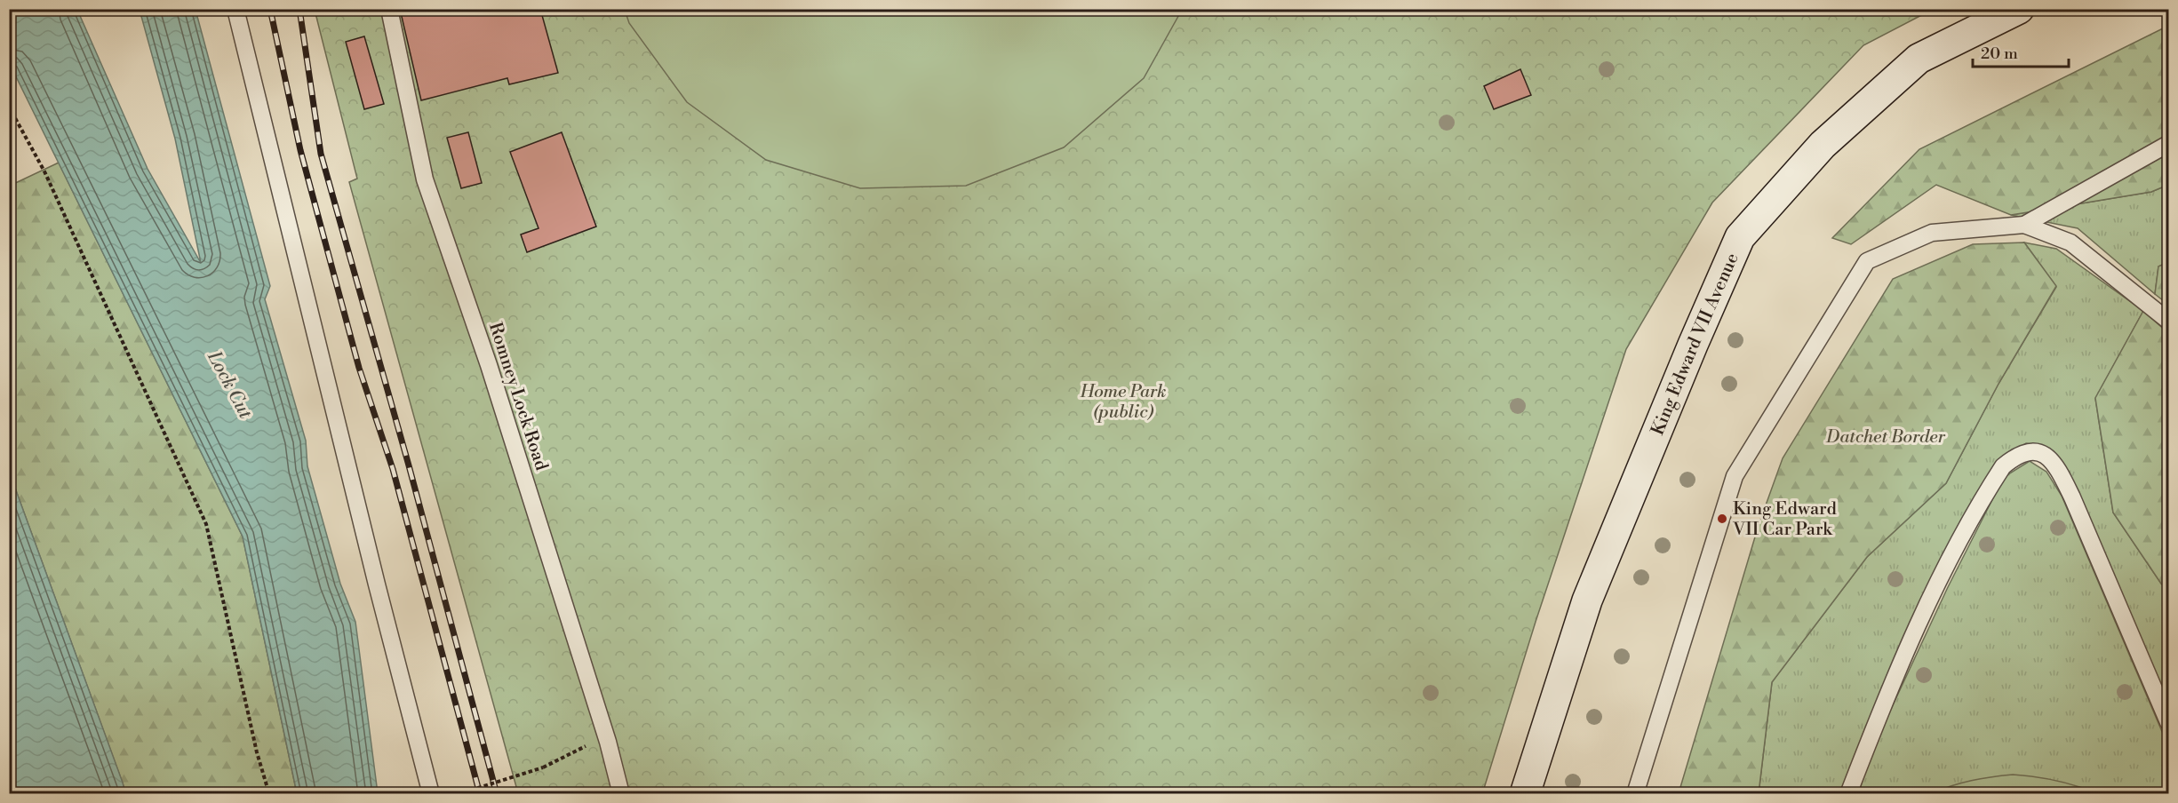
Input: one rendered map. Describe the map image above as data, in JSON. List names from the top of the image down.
{
  "streets": {
    "main road": ["King Edward VII Avenue"],
    "lane": ["Romney Lock Road"]
  },
  "water": ["Lock Cut"],
  "parks": ["Home Park (public)", "Datchet Border"],
  "places": ["King Edward VII Car Park"],
  "scale_bar": "20 m"
}
